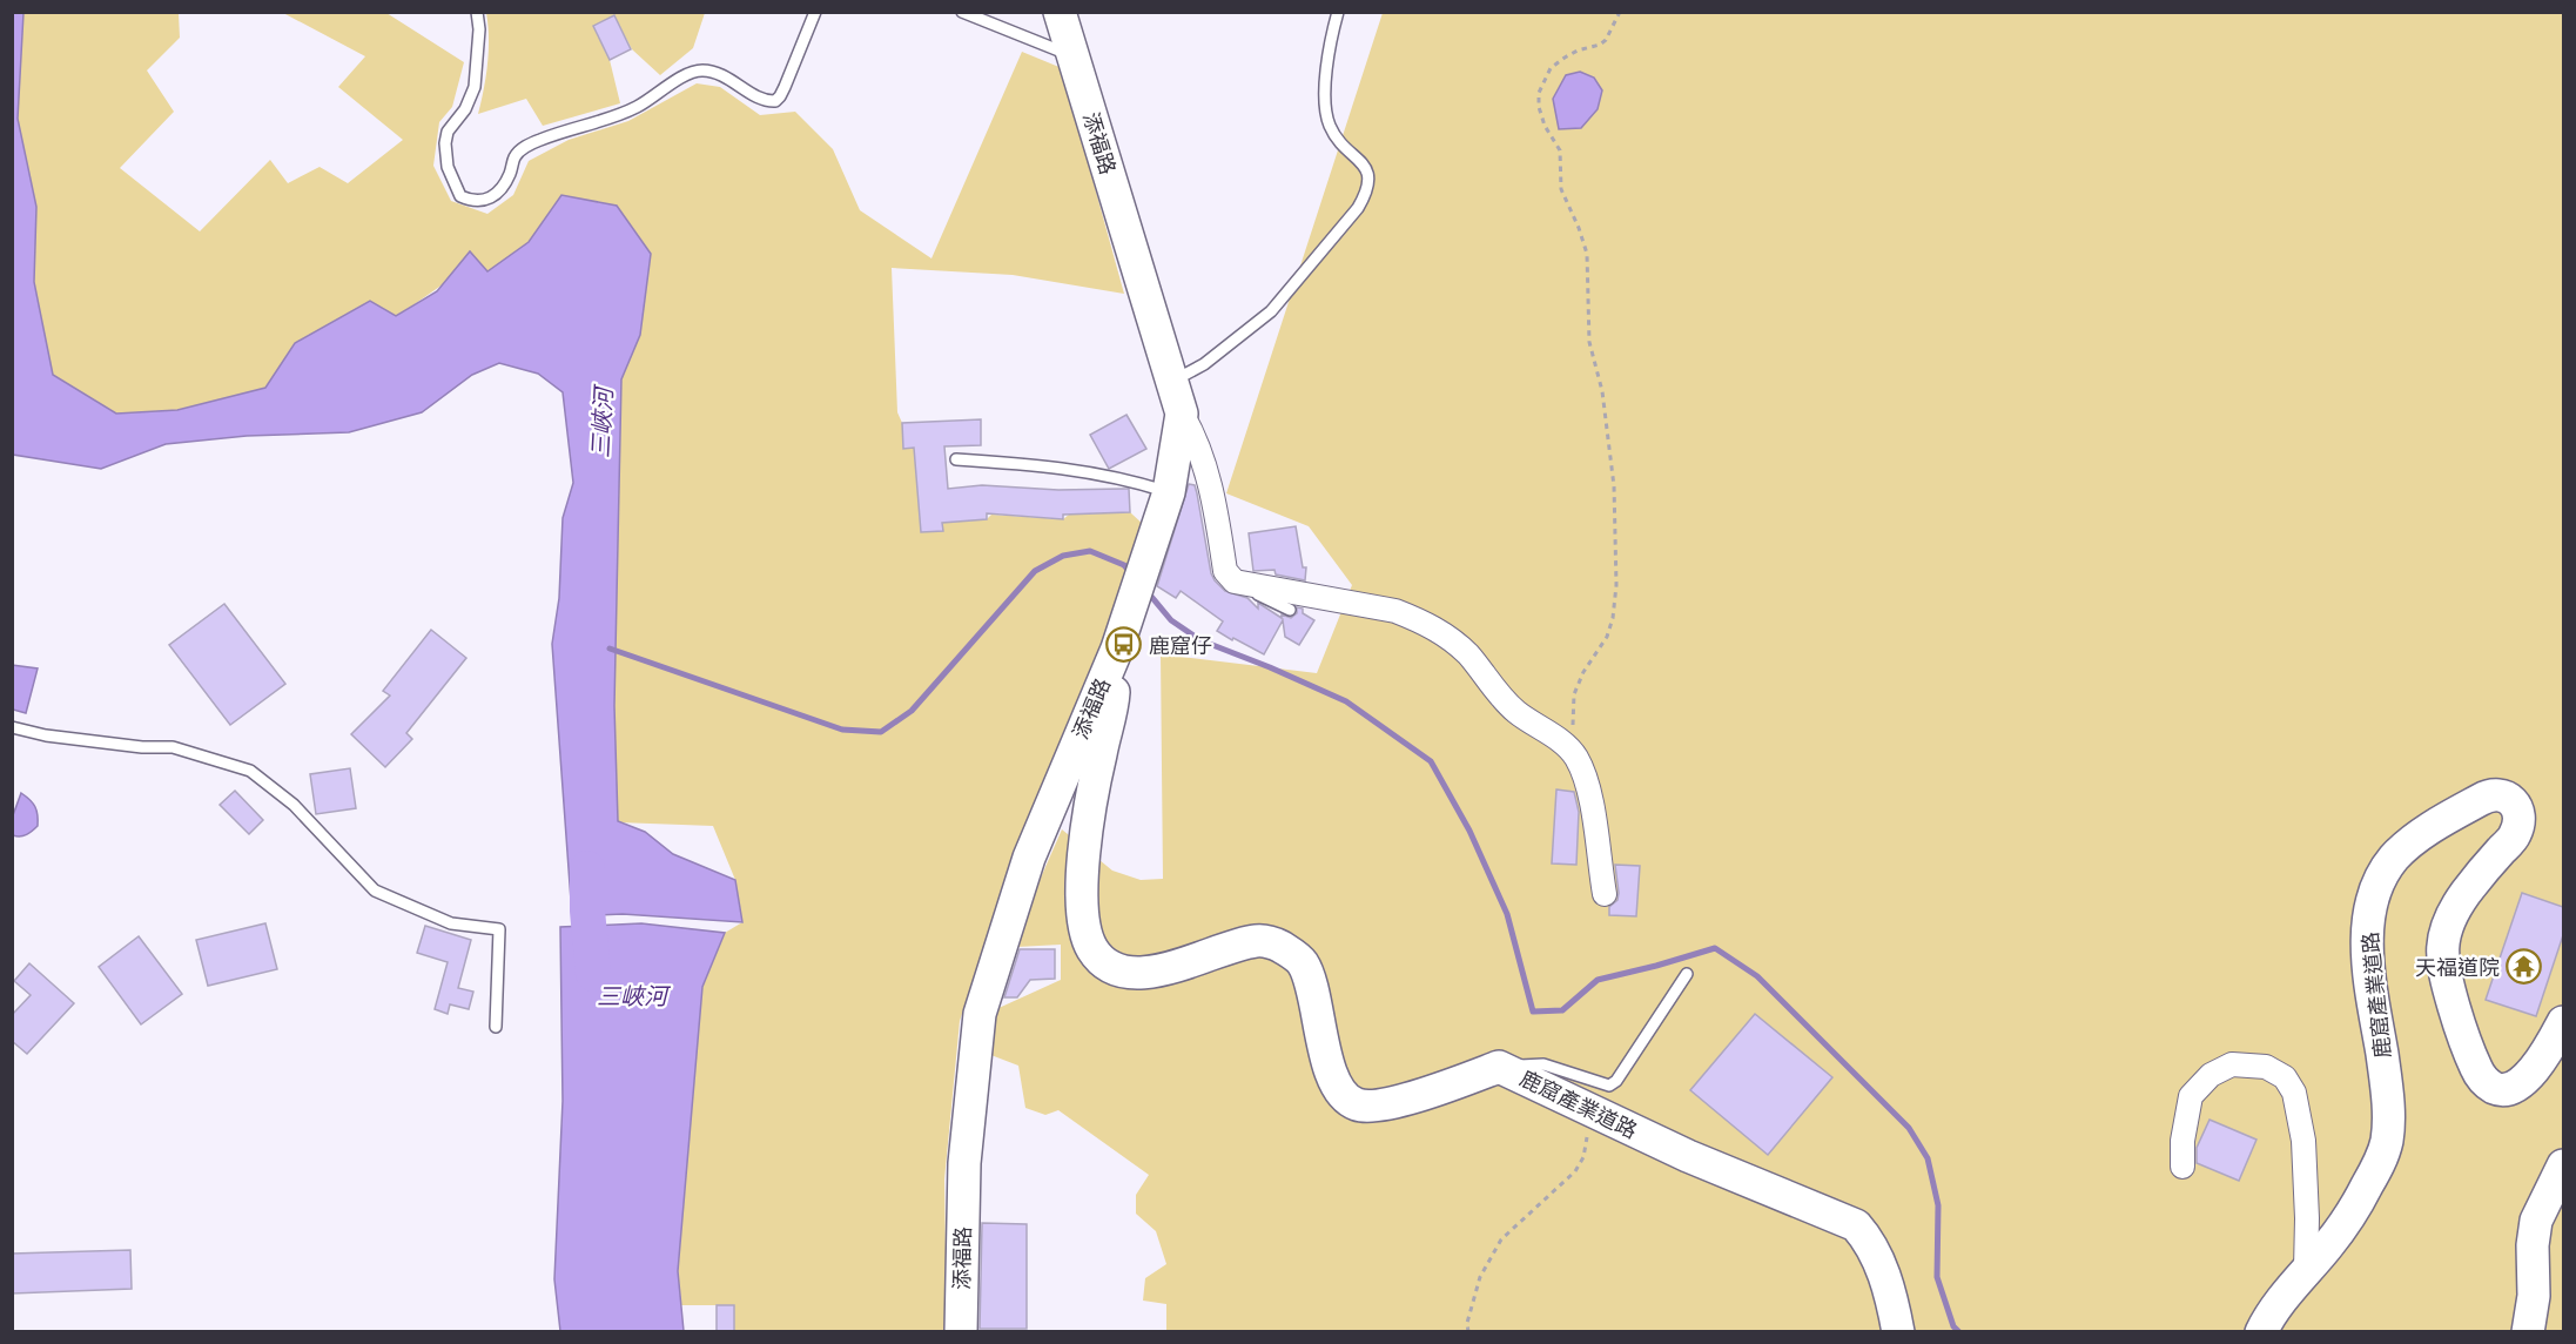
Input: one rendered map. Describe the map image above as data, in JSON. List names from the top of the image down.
{
  "streets": {
    "street": ["添福路", "鹿窟產業道路"]
  },
  "crossings": [
    ["添福路", "鹿窟產業道路"]
  ],
  "water": ["三峽河"],
  "places": {
    "bus stop": ["鹿窟仔"],
    "temple": ["天福道院"]
  }
}
